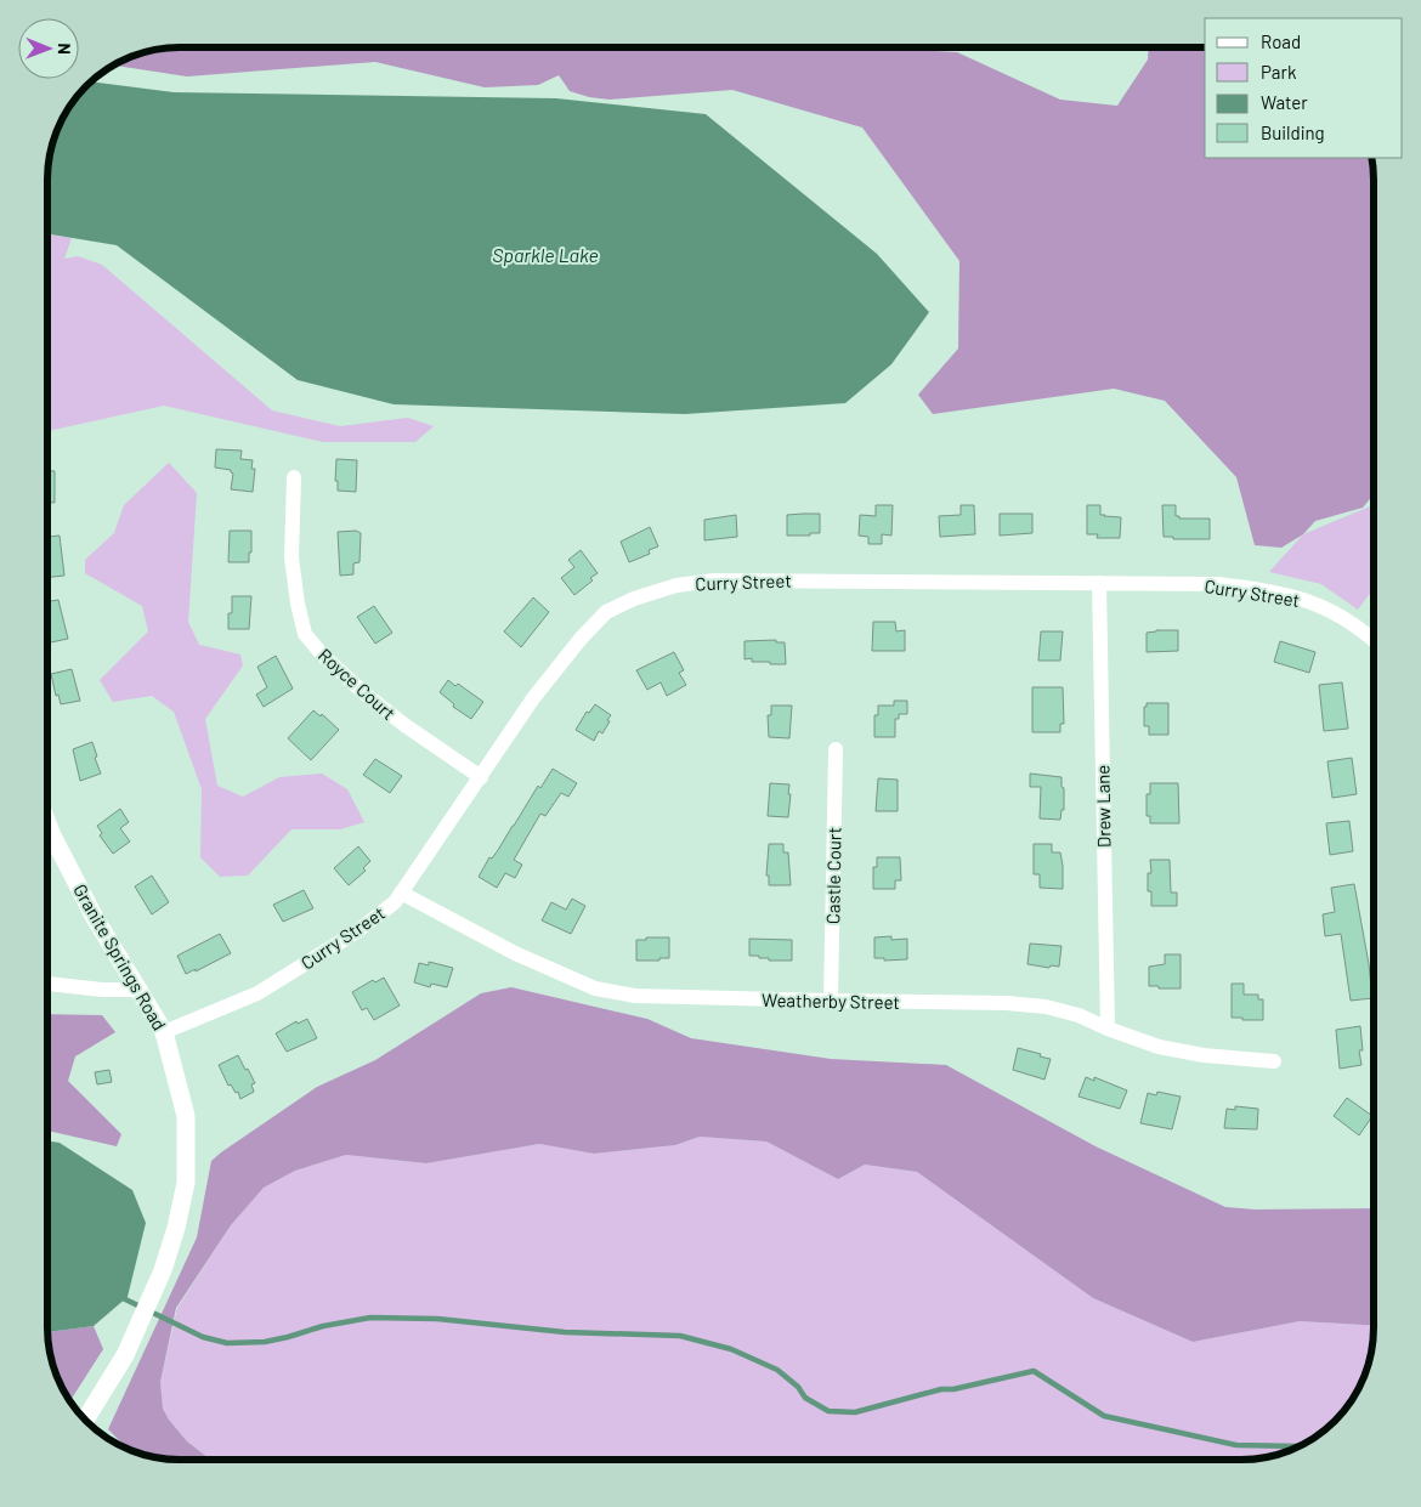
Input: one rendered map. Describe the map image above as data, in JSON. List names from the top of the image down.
{
  "streets": {
    "street": [
      "Curry Street",
      "Royce Court",
      "Drew Lane",
      "Castle Court",
      "Granite Springs Road",
      "Weatherby Street"
    ]
  },
  "crossings": [
    ["Curry Street", "Royce Court"],
    ["Curry Street", "Drew Lane"],
    ["Curry Street", "Granite Springs Road"],
    ["Curry Street", "Weatherby Street"],
    ["Drew Lane", "Weatherby Street"],
    ["Castle Court", "Weatherby Street"]
  ],
  "water": ["Sparkle Lake"],
  "legend": [
    "Road",
    "Park",
    "Water",
    "Building"
  ],
  "north": "right"
}
